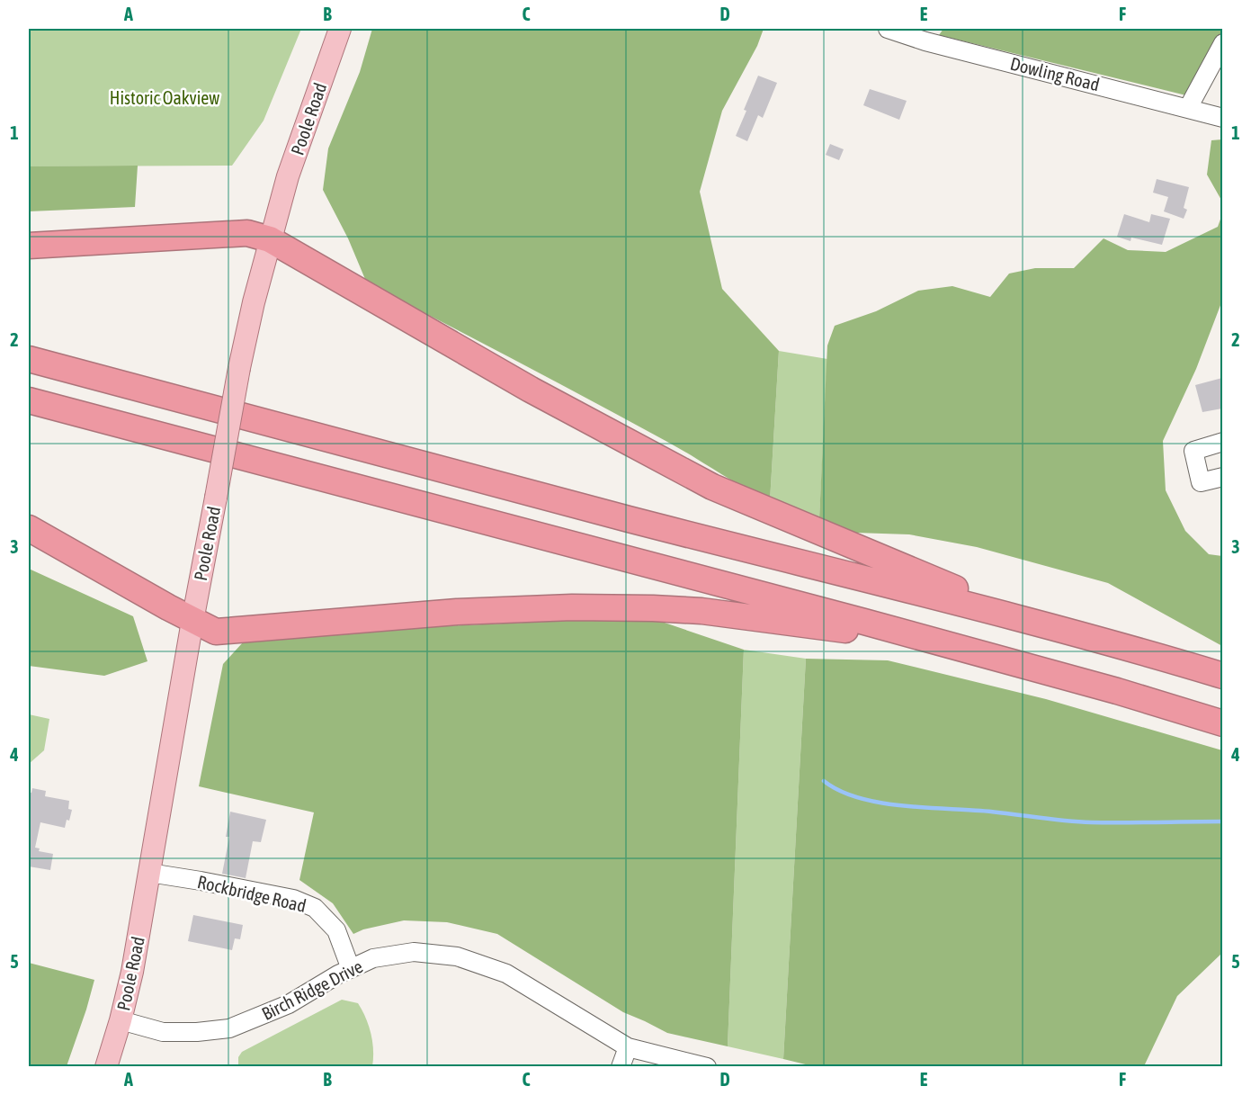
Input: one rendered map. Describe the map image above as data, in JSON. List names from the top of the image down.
{
  "streets": {
    "main road": ["Poole Road"],
    "street": ["Dowling Road", "Rockbridge Road", "Birch Ridge Drive"]
  },
  "crossings": [
    ["Poole Road", "Rockbridge Road"],
    ["Poole Road", "Birch Ridge Drive"],
    ["Rockbridge Road", "Birch Ridge Drive"]
  ],
  "parks": ["Historic Oakview"],
  "grid": {
    "columns": [
      "A",
      "B",
      "C",
      "D",
      "E",
      "F"
    ],
    "rows": [
      "1",
      "2",
      "3",
      "4",
      "5"
    ]
  }
}
